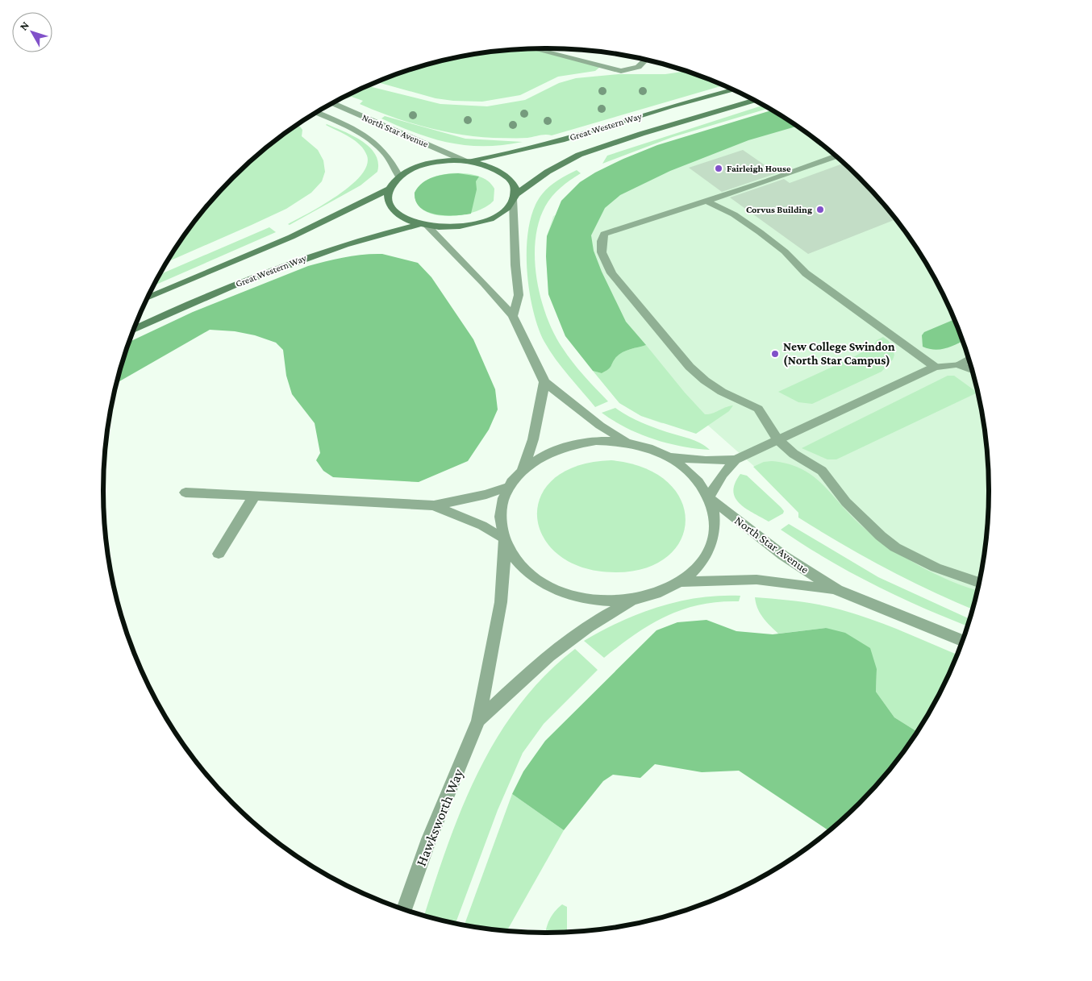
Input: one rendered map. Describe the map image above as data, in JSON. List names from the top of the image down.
{
  "streets": {
    "main road": ["Great Western Way"],
    "street": ["North Star Avenue", "Hawksworth Way"]
  },
  "crossings": [
    ["Great Western Way", "North Star Avenue"],
    ["North Star Avenue", "Hawksworth Way"]
  ],
  "places": ["Fairleigh House", "Corvus Building", "New College Swindon (North Star Campus)"],
  "north": "top left"
}
